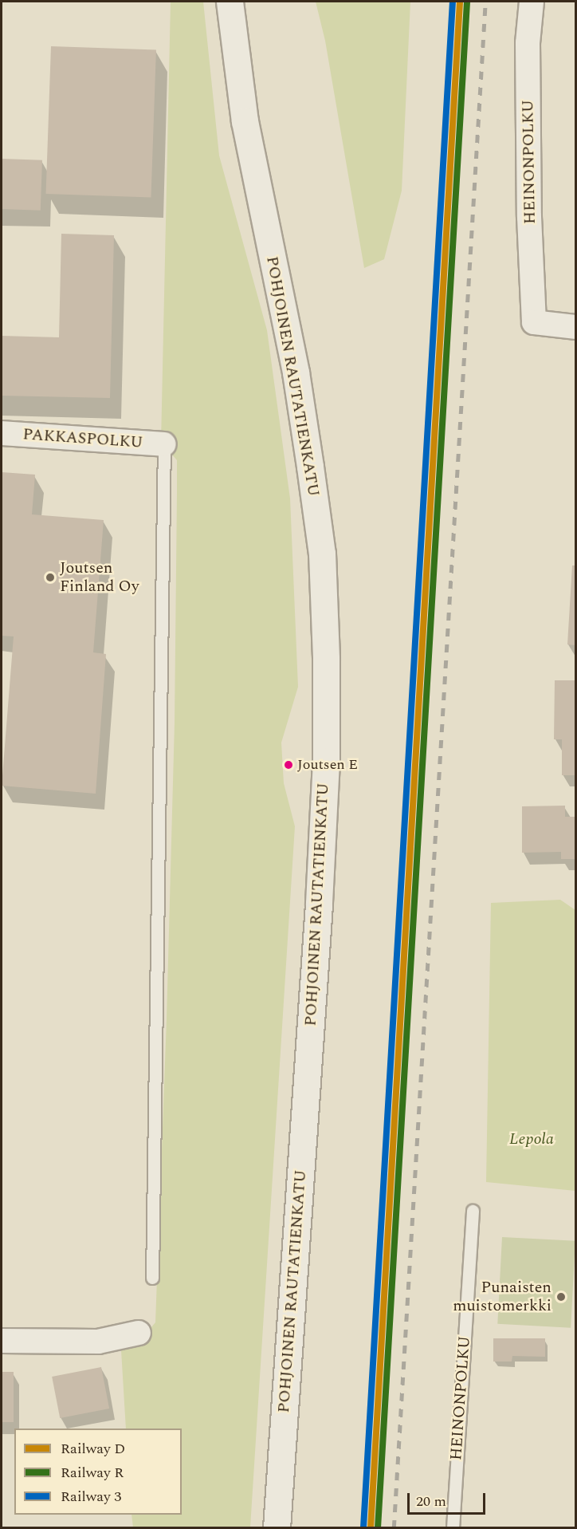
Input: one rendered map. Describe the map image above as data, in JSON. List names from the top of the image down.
{
  "streets": {
    "street": ["HEINONPOLKU", "POHJOINEN RAUTATIENKATU", "PAKKASPOLKU"]
  },
  "parks": ["Lepola"],
  "places": ["Joutsen Finland Oy", "Joutsen E", "Punaisten muistomerkki"],
  "lines": ["rail line D", "rail line 3", "rail line R"],
  "legend": ["Railway D", "Railway R", "Railway 3"],
  "scale_bar": "20 m"
}
